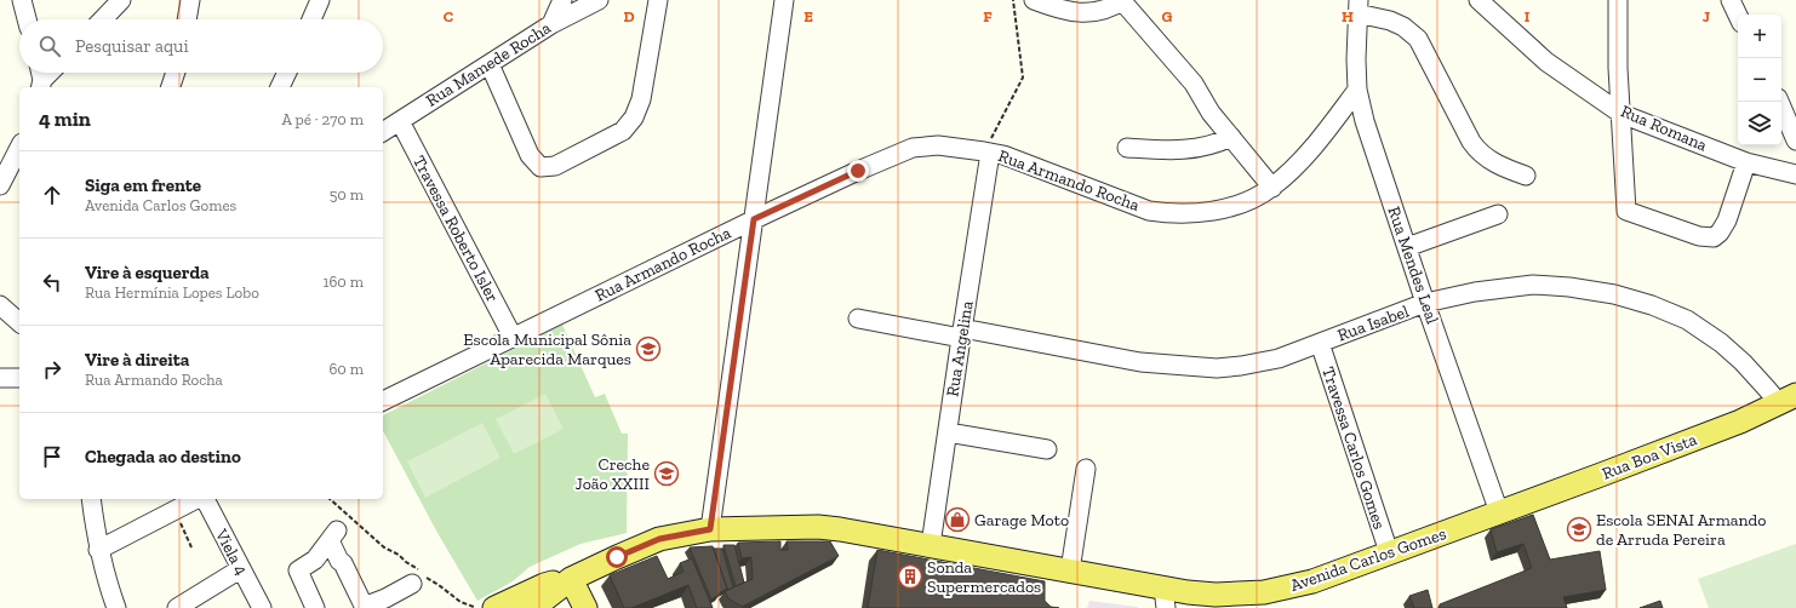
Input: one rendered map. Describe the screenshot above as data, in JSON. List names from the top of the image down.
{
  "streets": {
    "main road": ["Rua Boa Vista", "Avenida Carlos Gomes"],
    "street": [
      "Rua Mamede Rocha",
      "Rua Romana",
      "Rua Armando Rocha",
      "Travessa Roberto Isler",
      "Rua Mendes Leal",
      "Rua Isabel",
      "Rua Angelina",
      "Travessa Carlos Gomes",
      "Viela 4"
    ]
  },
  "crossings": [
    ["Rua Mamede Rocha", "Travessa Roberto Isler"],
    ["Rua Armando Rocha", "Travessa Roberto Isler"],
    ["Rua Armando Rocha", "Rua Mendes Leal"],
    ["Rua Armando Rocha", "Rua Angelina"],
    ["Rua Mendes Leal", "Rua Isabel"],
    ["Rua Mendes Leal", "Rua Boa Vista"],
    ["Rua Mendes Leal", "Avenida Carlos Gomes"],
    ["Rua Isabel", "Rua Angelina"],
    ["Rua Isabel", "Travessa Carlos Gomes"],
    ["Rua Isabel", "Rua Boa Vista"],
    ["Rua Angelina", "Avenida Carlos Gomes"],
    ["Travessa Carlos Gomes", "Avenida Carlos Gomes"],
    ["Rua Boa Vista", "Avenida Carlos Gomes"]
  ],
  "places": {
    "school or university": ["Escola Municipal Sônia Aparecida Marques", "Creche João XXIII", "Escola SENAI Armando de Arruda Pereira"],
    "shop": ["Garage Moto"],
    "building": ["Sonda Supermercados"]
  },
  "page": {
    "map_buttons": ["+", "−"],
    "search": "Pesquisar aqui",
    "heading": ["4 min", "A pé · 270 m"],
    "list": [
      ["Siga em frente", "Avenida Carlos Gomes", "50 m"],
      ["Vire à esquerda", "Rua Hermínia Lopes Lobo", "160 m"],
      ["Vire à direita", "Rua Armando Rocha", "60 m"],
      "Chegada ao destino"
    ]
  },
  "grid": {
    "columns": [
      "C",
      "D",
      "E",
      "F",
      "G",
      "H",
      "I",
      "J"
    ]
  }
}
